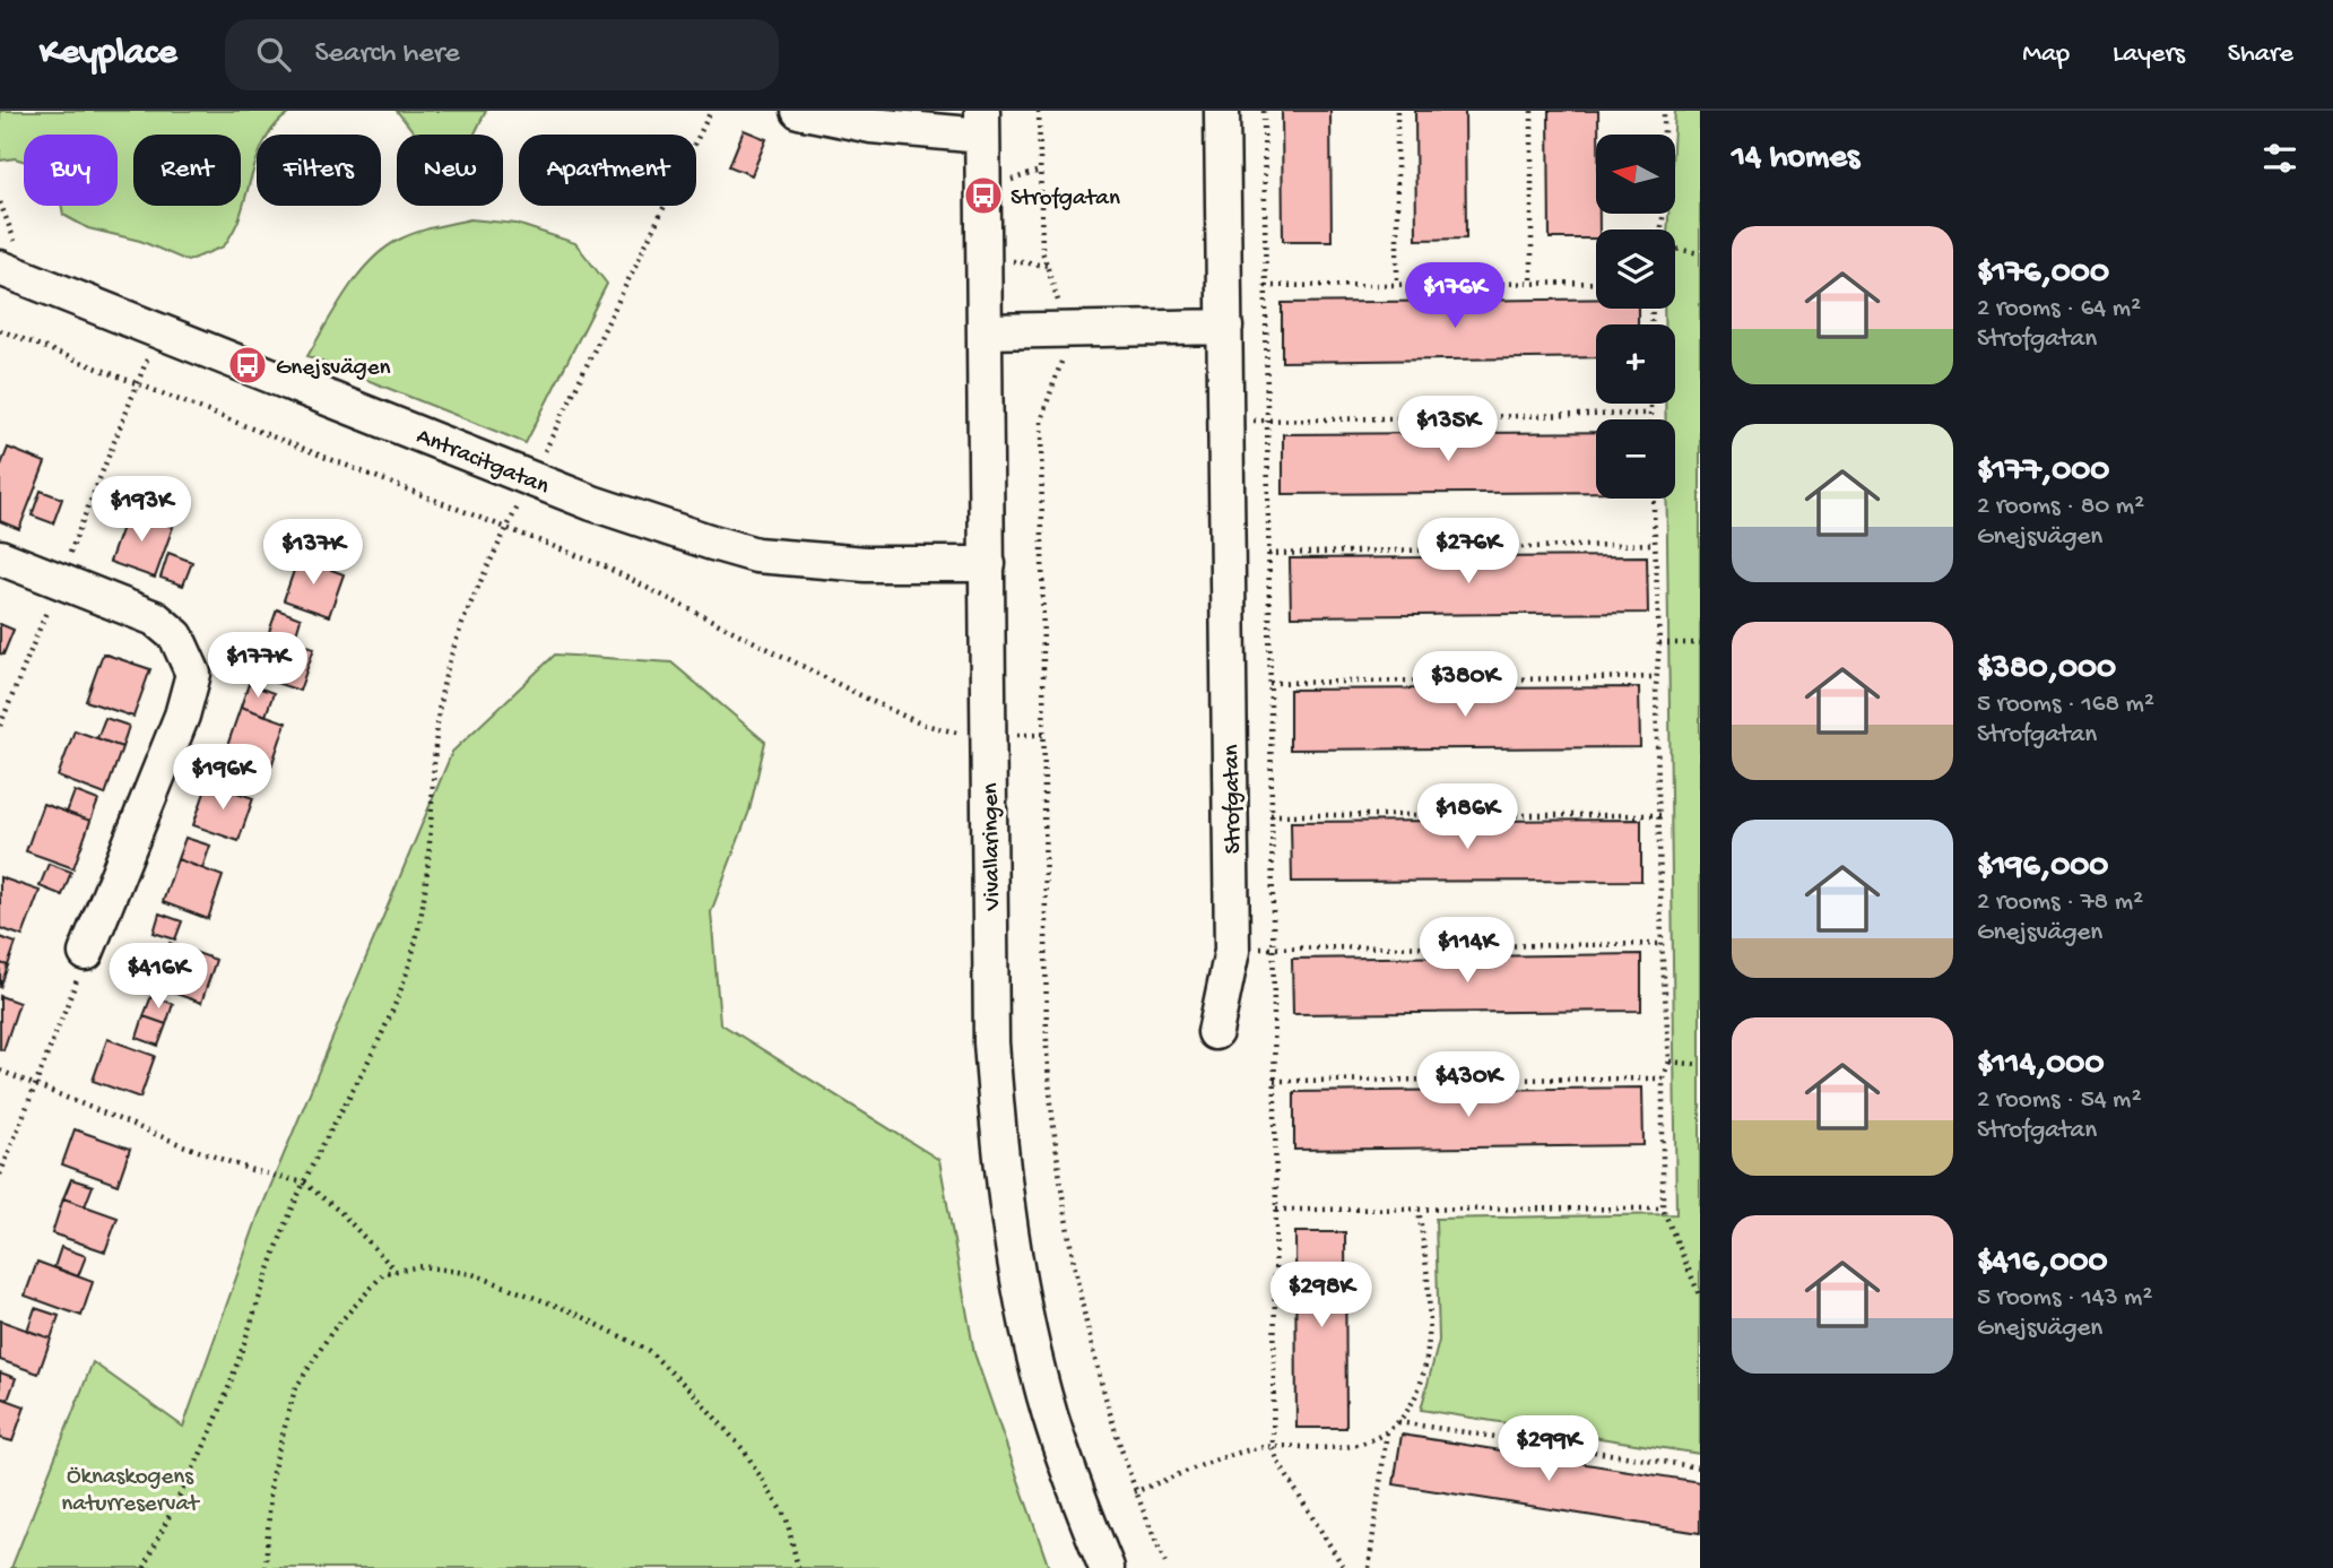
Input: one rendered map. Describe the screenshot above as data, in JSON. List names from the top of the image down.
{
  "streets": {
    "street": ["Antracitgatan", "Strofgatan", "Vivallaringen"]
  },
  "crossings": [
    ["Antracitgatan", "Vivallaringen"]
  ],
  "parks": ["Öknaskogens naturreservat"],
  "places": {
    "bus stop": ["Strofgatan", "Gnejsvägen"]
  },
  "north": "left",
  "page": {
    "header": "Keyplace",
    "search": "Search here",
    "nav": ["Map", "Layers", "Share"],
    "heading": "14 homes",
    "map_buttons": ["+", "−"],
    "chip": [
      "Buy",
      "Rent",
      "Filters",
      "New",
      "Apartment"
    ],
    "list": [
      {
        "name": "$176,000",
        "note": "2 rooms · 64 m² · Strofgatan"
      },
      {
        "name": "$177,000",
        "note": "2 rooms · 80 m² · Gnejsvägen"
      },
      {
        "name": "$380,000",
        "note": "5 rooms · 168 m² · Strofgatan"
      },
      {
        "name": "$196,000",
        "note": "2 rooms · 78 m² · Gnejsvägen"
      },
      {
        "name": "$114,000",
        "note": "2 rooms · 54 m² · Strofgatan"
      },
      {
        "name": "$416,000",
        "note": "5 rooms · 143 m² · Gnejsvägen"
      }
    ],
    "price": [
      "$176K",
      "$135K",
      "$193K",
      "$276K",
      "$137K",
      "$177K",
      "$380K",
      "$196K",
      "$186K",
      "$114K",
      "$416K",
      "$430K",
      "$298K",
      "$299K"
    ]
  }
}
